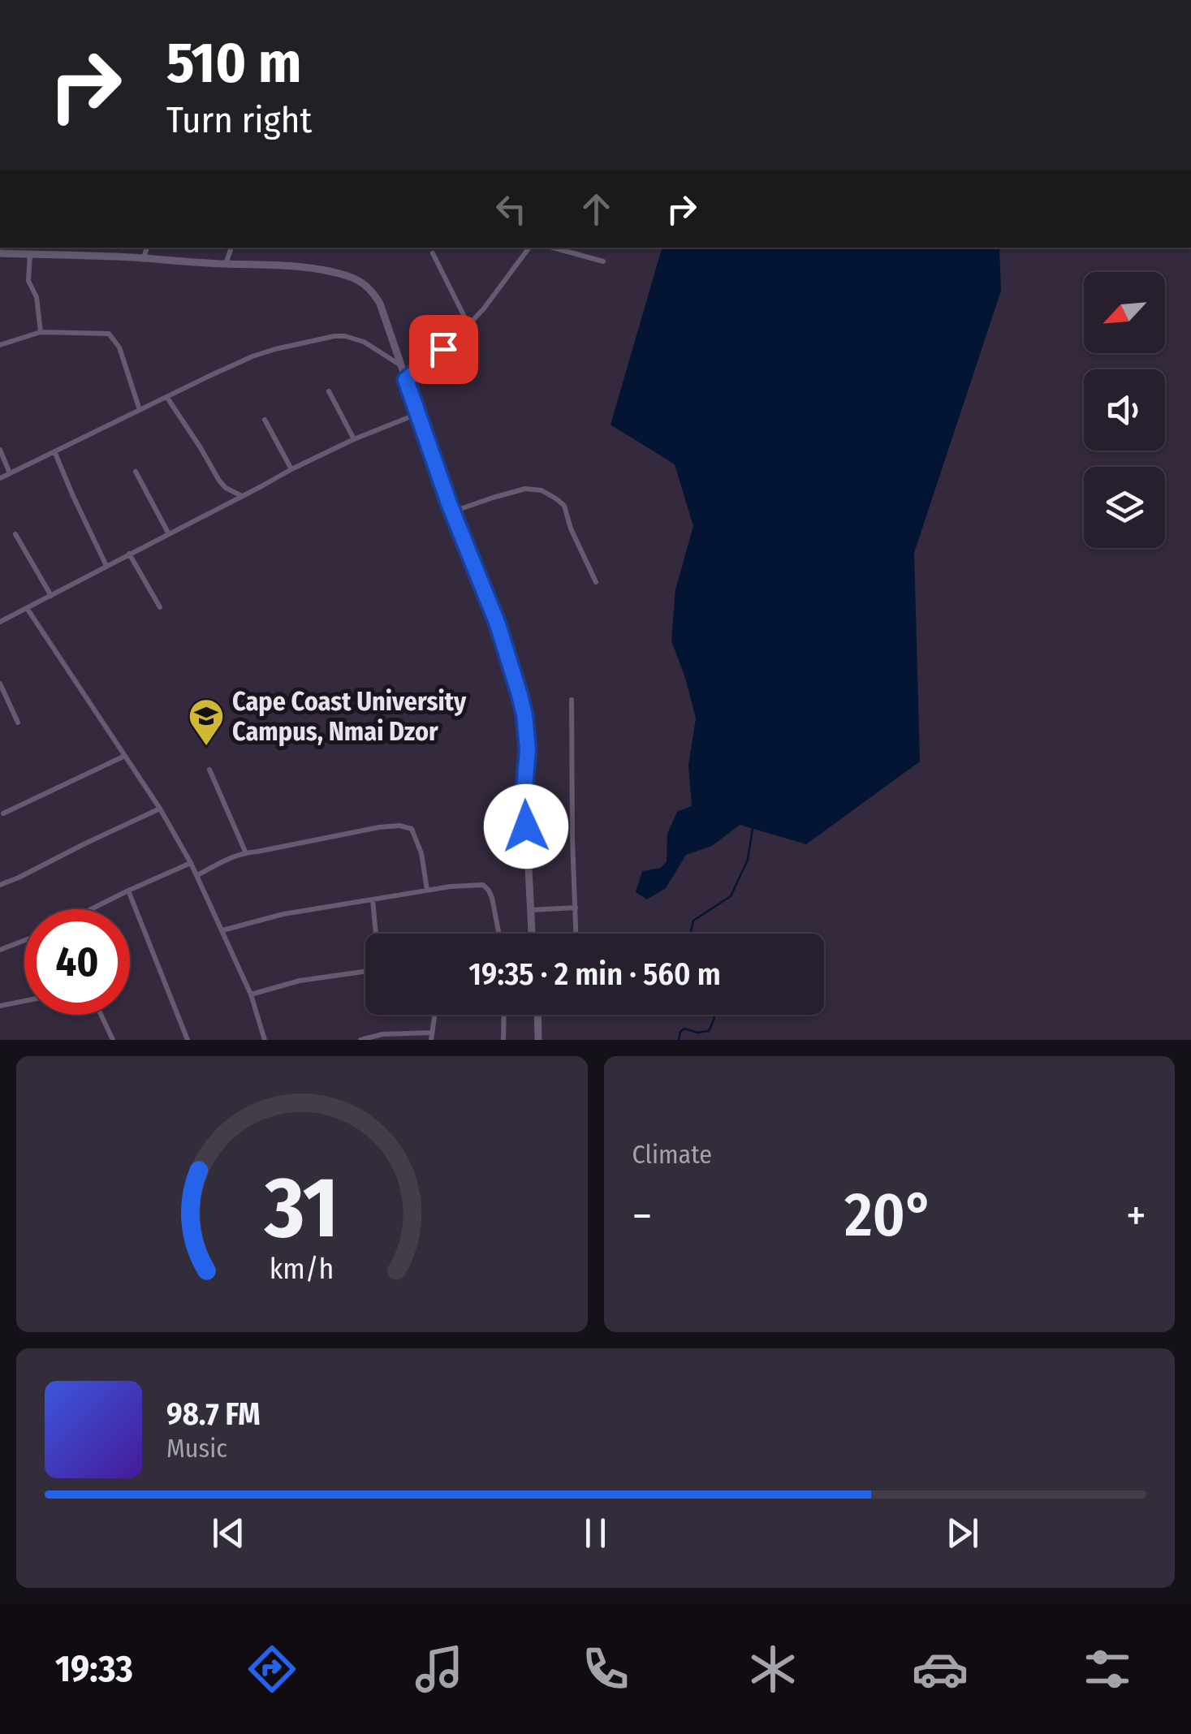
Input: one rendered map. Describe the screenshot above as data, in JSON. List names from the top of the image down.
{
  "places": {
    "school or university": ["Cape Coast University Campus, Nmai Dzor"]
  },
  "north": "bottom left",
  "page": {
    "turn": ["510 m", "Turn right"],
    "limit": "40",
    "trip": "19:35 · 2 min · 560 m",
    "tile": "Climate",
    "heat": ["−", "20°", "+"],
    "song": ["98.7 FM", "Music"],
    "tabs": "19:33",
    "gauge": ["31", "km/h"]
  }
}
